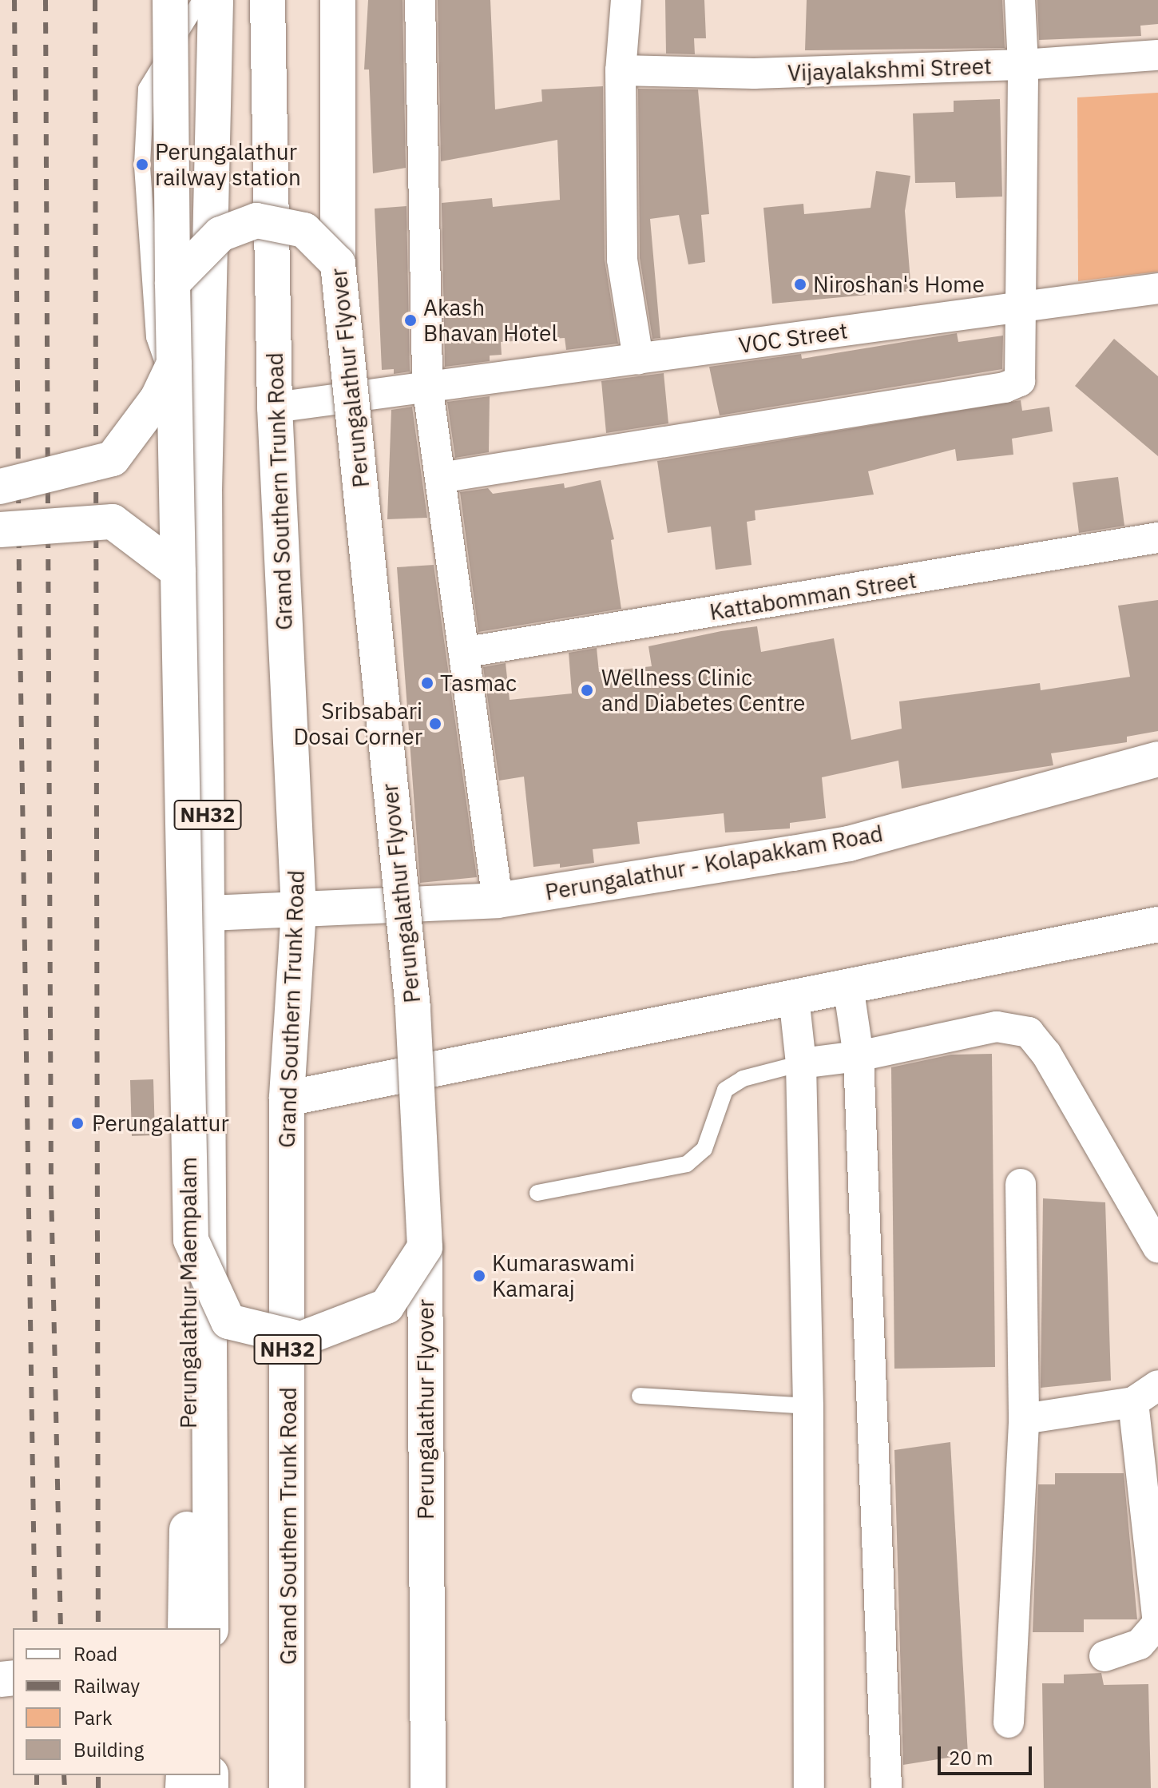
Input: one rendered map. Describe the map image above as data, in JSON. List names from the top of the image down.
{
  "streets": {
    "main road": [
      "Perungalathur Flyover",
      "Grand Southern Trunk Road",
      "NH32",
      "Perungalathur - Kolapakkam Road",
      "Perungalathur Maempalam"
    ],
    "street": ["Vijayalakshmi Street", "VOC Street", "Kattabomman Street"]
  },
  "crossings": [
    ["VOC Street", "Grand Southern Trunk Road"],
    ["Grand Southern Trunk Road", "Perungalathur - Kolapakkam Road"],
    ["NH32", "Perungalathur - Kolapakkam Road"]
  ],
  "places": [
    "Perungalathur railway station",
    "Niroshan's Home",
    "Akash Bhavan Hotel",
    "Tasmac",
    "Wellness Clinic and Diabetes Centre",
    "Sribsabari Dosai Corner",
    "Perungalattur",
    "Kumaraswami Kamaraj"
  ],
  "legend": [
    "Road",
    "Railway",
    "Park",
    "Building"
  ],
  "scale_bar": "20 m"
}
